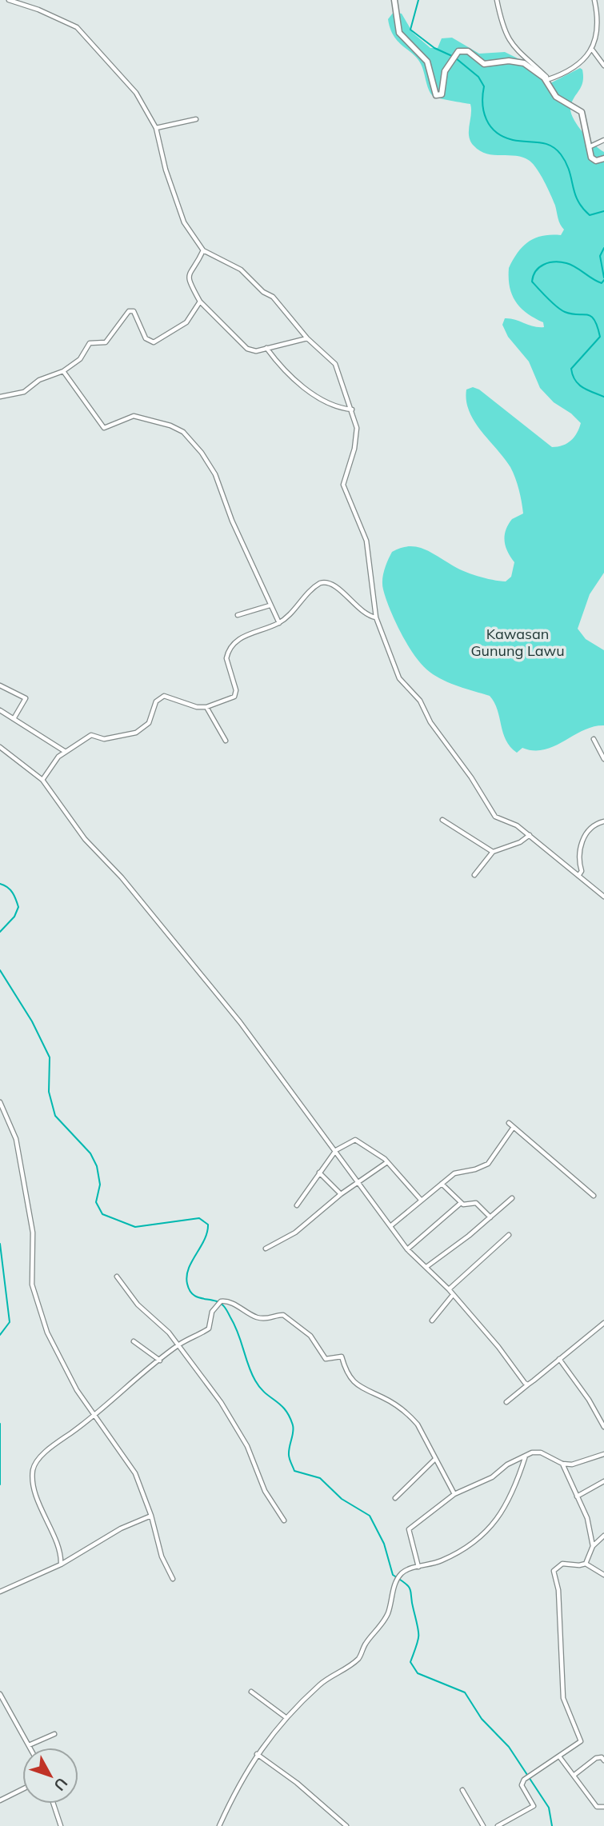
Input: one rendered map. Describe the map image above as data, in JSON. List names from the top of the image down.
{
  "parks": ["Kawasan Gunung Lawu"],
  "north": "bottom right"
}
